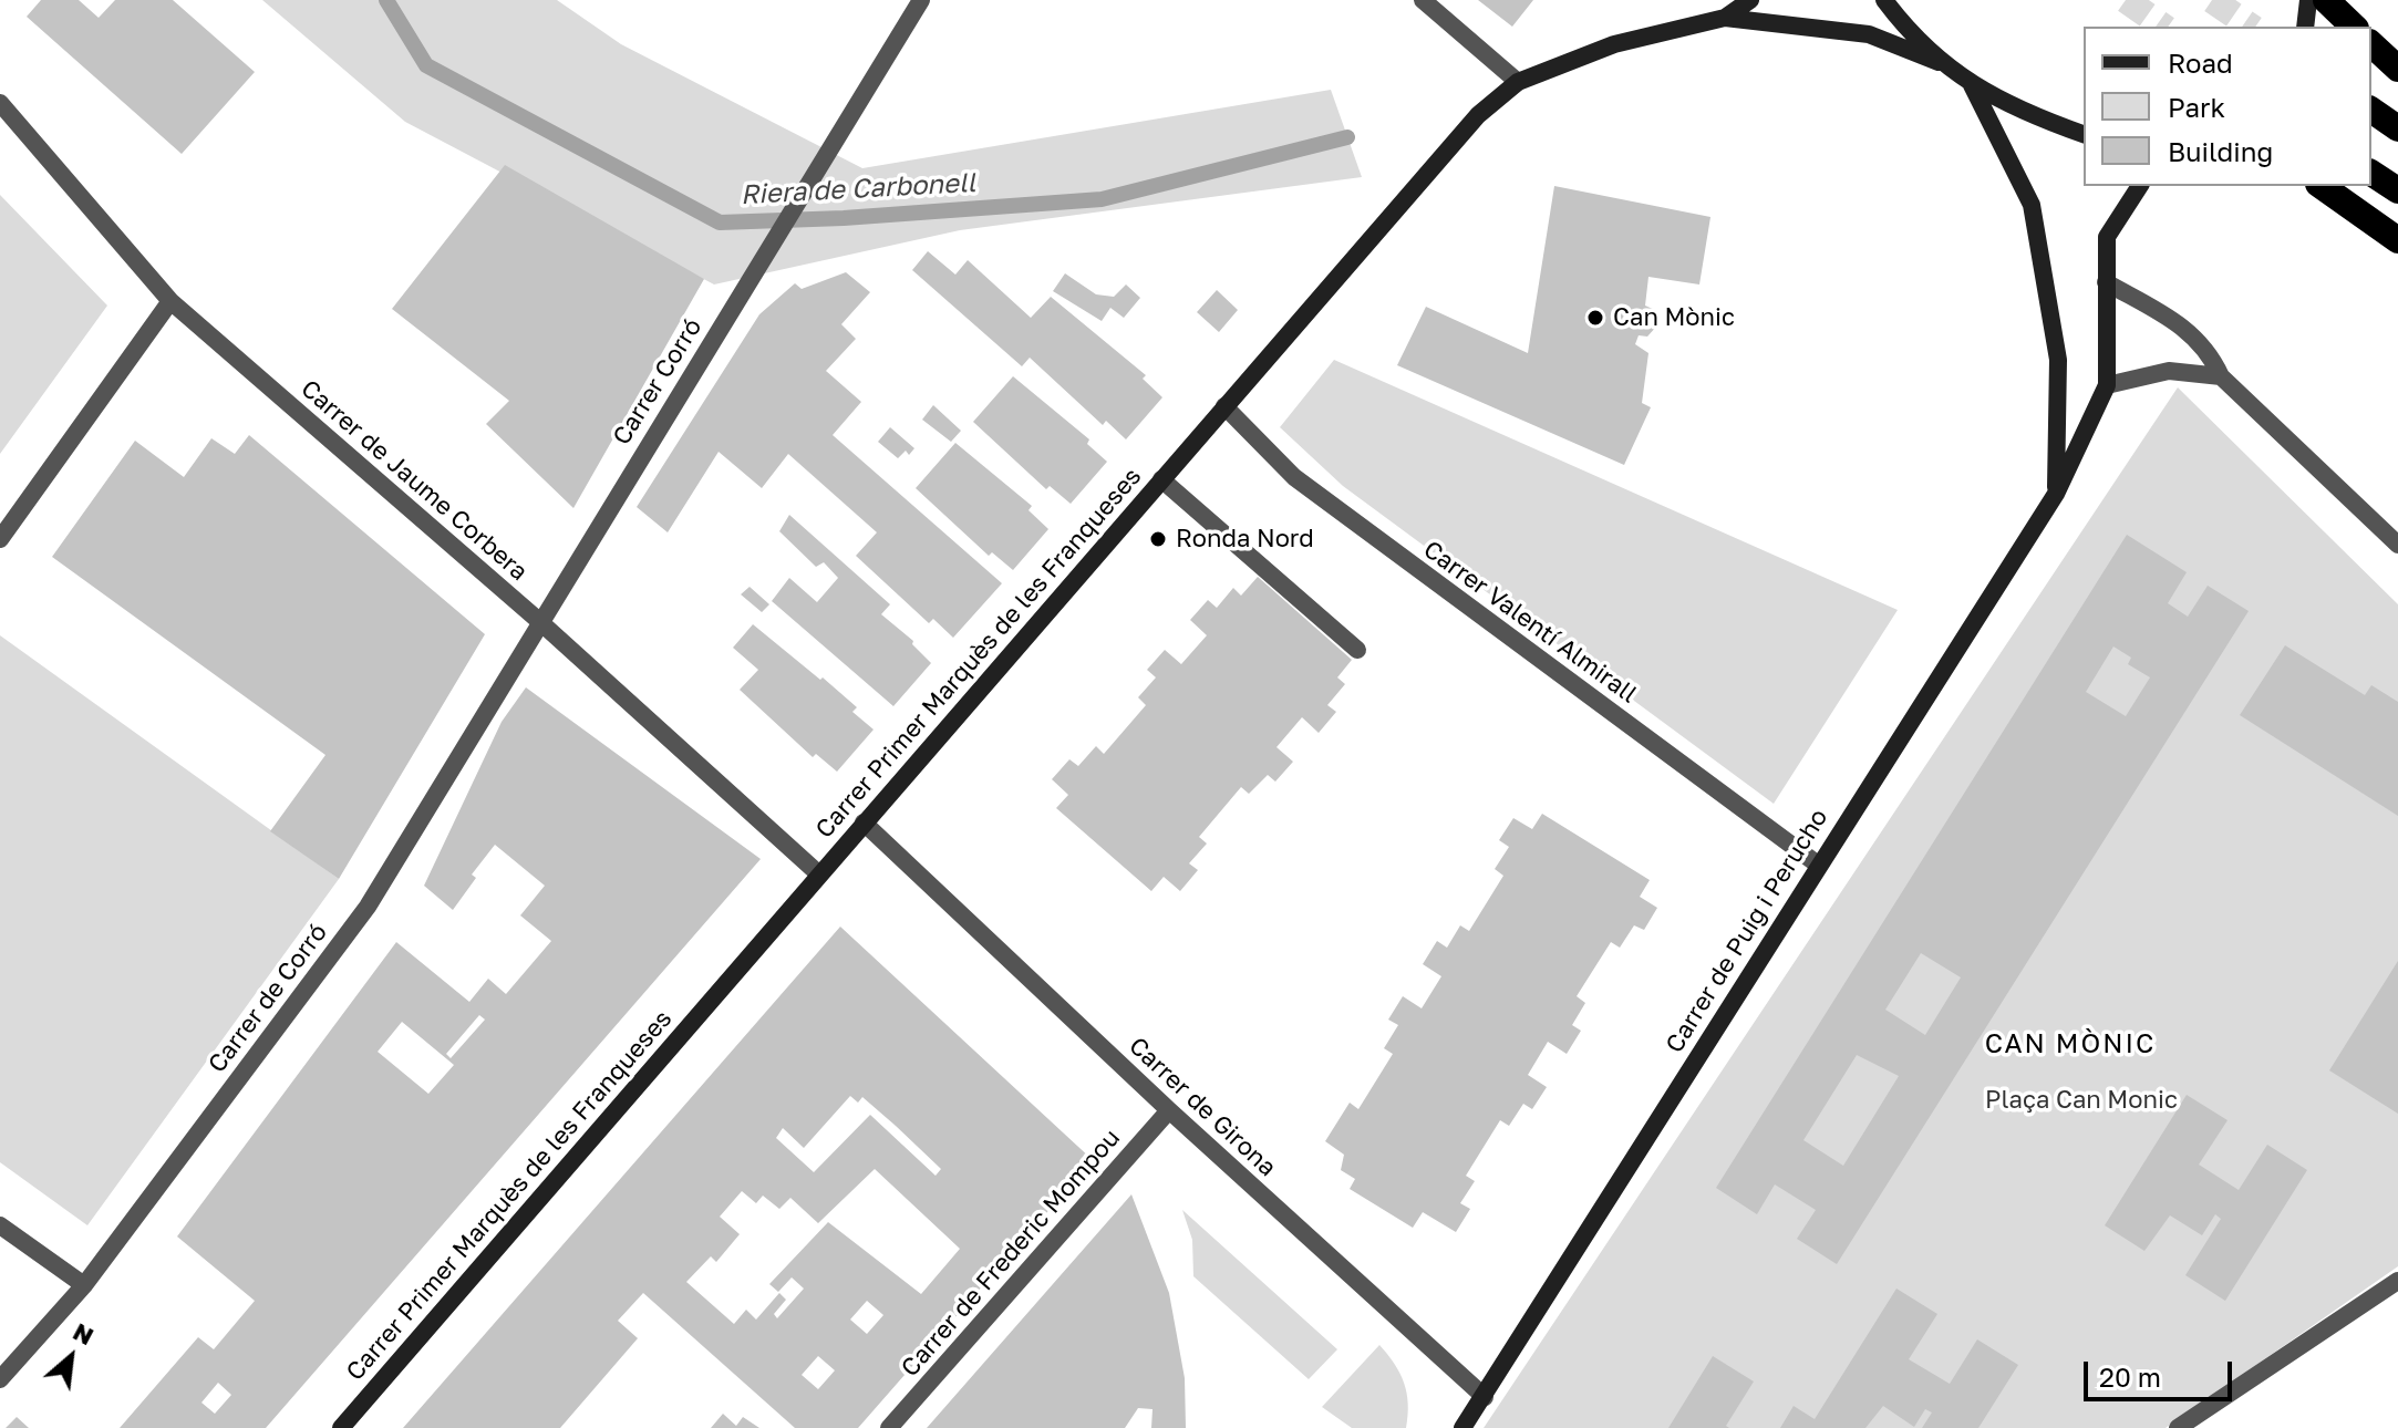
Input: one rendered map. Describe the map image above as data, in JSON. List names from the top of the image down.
{
  "streets": {
    "street": [
      "Carrer Corró",
      "Carrer de Jaume Corbera",
      "Carrer Valentí Almirall",
      "Carrer Primer Marquès de les Franqueses",
      "Carrer de Puig i Perucho",
      "Carrer de Corró",
      "Carrer de Girona",
      "Carrer de Frederic Mompou"
    ]
  },
  "crossings": [
    ["Carrer Corró", "Carrer de Jaume Corbera"],
    ["Carrer Corró", "Carrer de Corró"],
    ["Carrer de Jaume Corbera", "Carrer Primer Marquès de les Franqueses"],
    ["Carrer de Jaume Corbera", "Carrer de Corró"],
    ["Carrer Valentí Almirall", "Carrer Primer Marquès de les Franqueses"],
    ["Carrer Valentí Almirall", "Carrer de Puig i Perucho"],
    ["Carrer Primer Marquès de les Franqueses", "Carrer de Girona"],
    ["Carrer de Puig i Perucho", "Carrer de Girona"],
    ["Carrer de Girona", "Carrer de Frederic Mompou"]
  ],
  "districts": ["CAN MÒNIC"],
  "water": ["Riera de Carbonell"],
  "parks": ["Plaça Can Monic"],
  "places": ["Can Mònic", "Ronda Nord"],
  "legend": ["Road", "Park", "Building"],
  "scale_bar": "20 m",
  "north": "top right"
}
